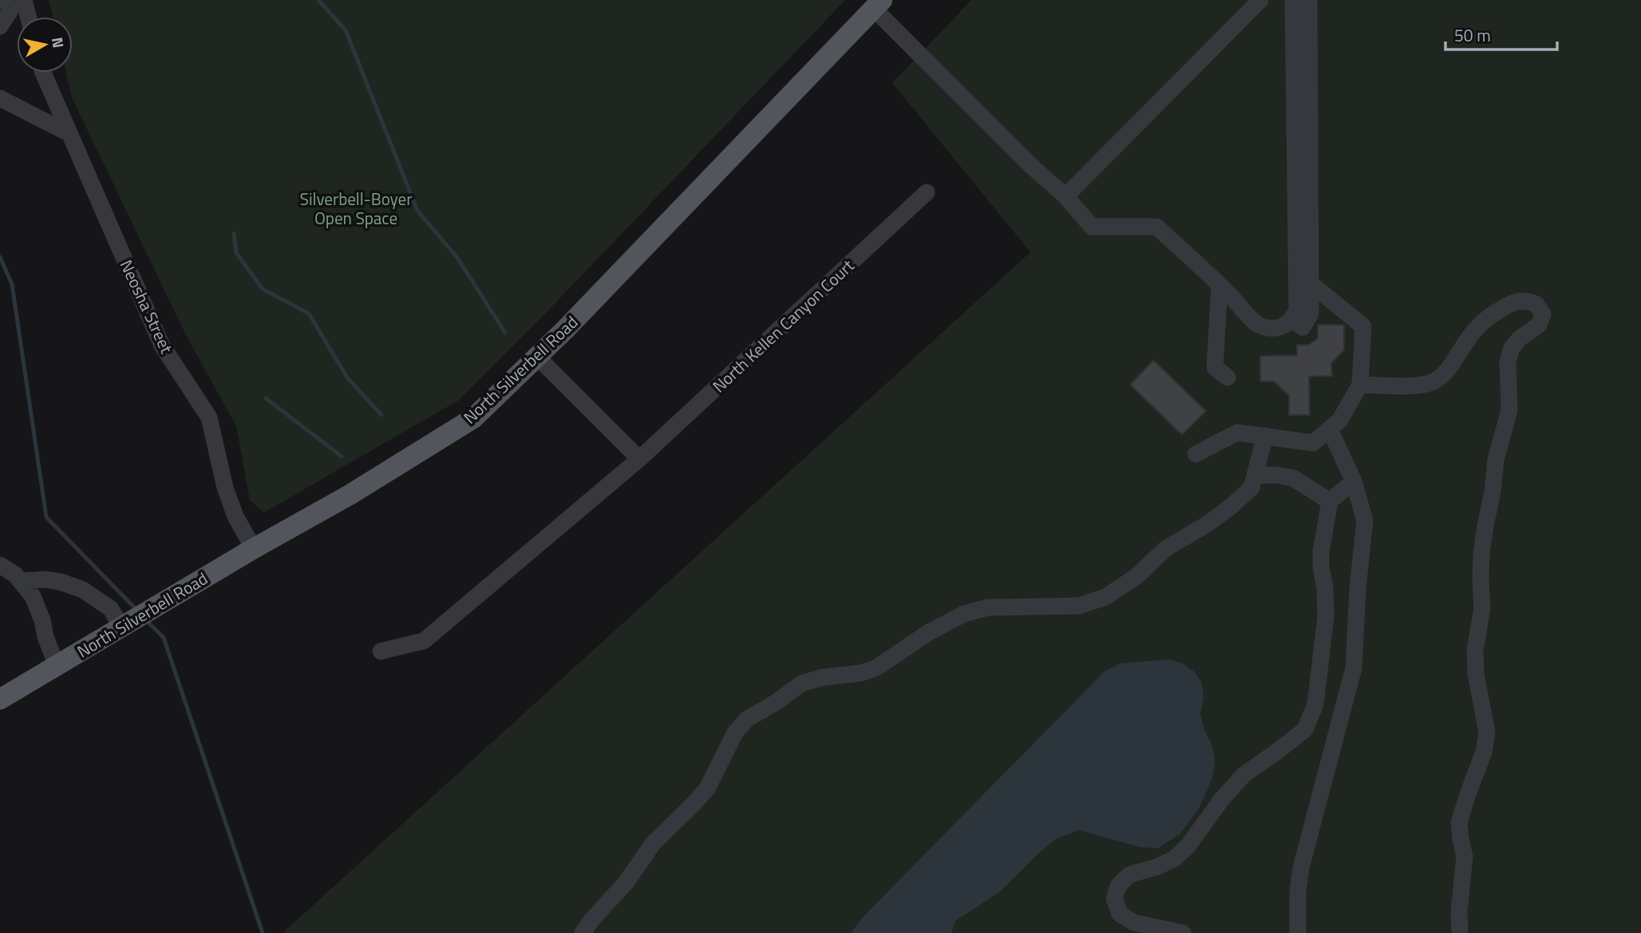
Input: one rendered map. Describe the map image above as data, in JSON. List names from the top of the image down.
{
  "streets": {
    "main road": ["North Silverbell Road"],
    "street": ["Neosha Street", "North Kellen Canyon Court"]
  },
  "crossings": [
    ["Neosha Street", "North Silverbell Road"]
  ],
  "parks": ["Silverbell-Boyer Open Space"],
  "scale_bar": "50 m",
  "north": "right"
}
